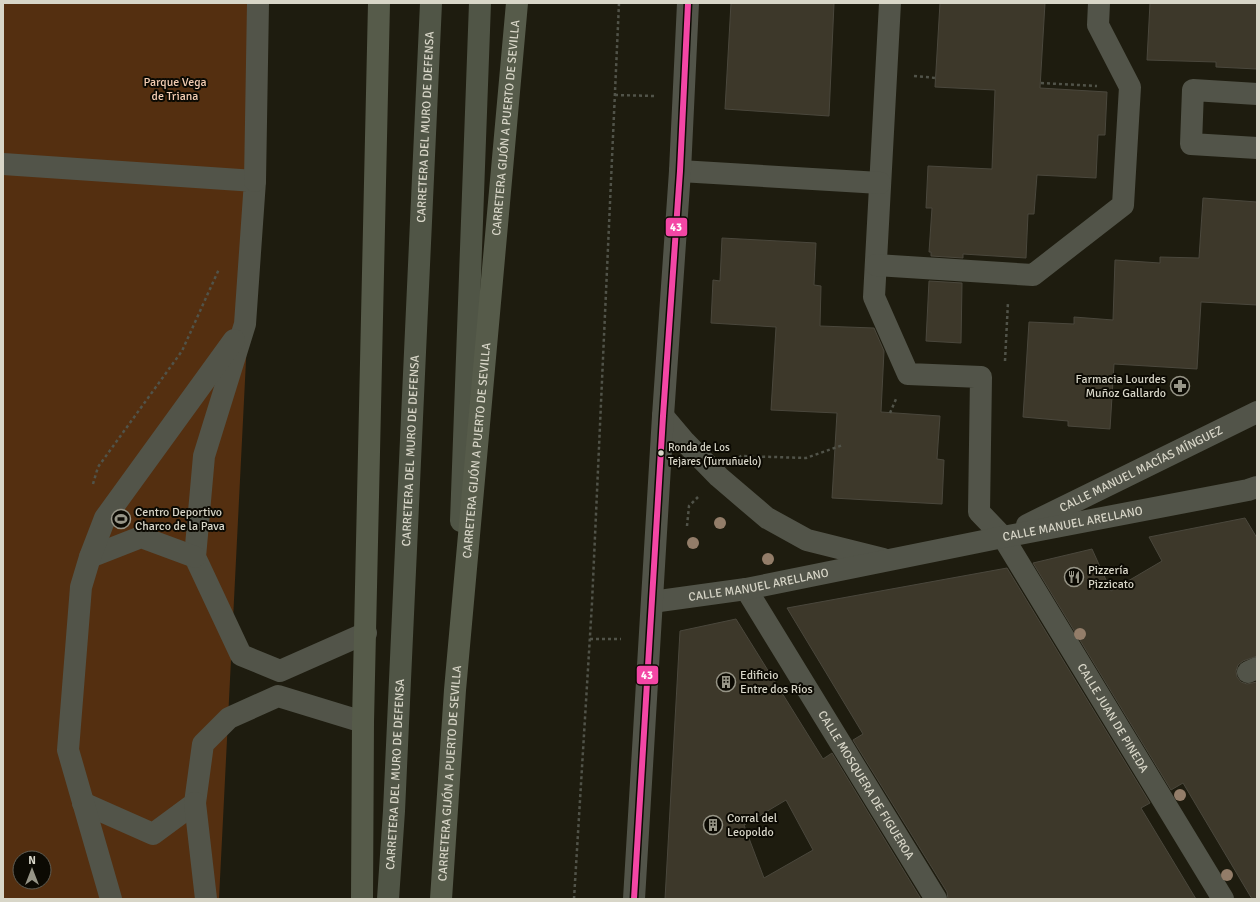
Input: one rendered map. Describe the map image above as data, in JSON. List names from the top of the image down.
{
  "streets": {
    "highway": ["CARRETERA GIJÓN A PUERTO DE SEVILLA"],
    "main road": ["CARRETERA DEL MURO DE DEFENSA"],
    "street": [
      "CALLE MANUEL MACÍAS MÍNGUEZ",
      "CALLE MANUEL ARELLANO",
      "CALLE JUAN DE PINEDA",
      "CALLE MOSQUERA DE FIGUEROA"
    ]
  },
  "crossings": [
    ["CALLE MANUEL MACÍAS MÍNGUEZ", "CALLE MANUEL ARELLANO"],
    ["CALLE MANUEL MACÍAS MÍNGUEZ", "CALLE JUAN DE PINEDA"],
    ["CALLE MANUEL ARELLANO", "CALLE JUAN DE PINEDA"],
    ["CALLE MANUEL ARELLANO", "CALLE MOSQUERA DE FIGUEROA"]
  ],
  "parks": ["Parque Vega de Triana"],
  "places": {
    "pharmacy": ["Farmacia Lourdes Muñoz Gallardo"],
    "other": ["Ronda de Los Tejares (Turruñuelo)"],
    "sports": ["Centro Deportivo Charco de la Pava"],
    "restaurant": ["Pizzería Pizzicato"],
    "building": ["Edificio Entre dos Ríos", "Corral del Leopoldo"]
  },
  "lines": ["transit line 43"],
  "north": "top"
}
